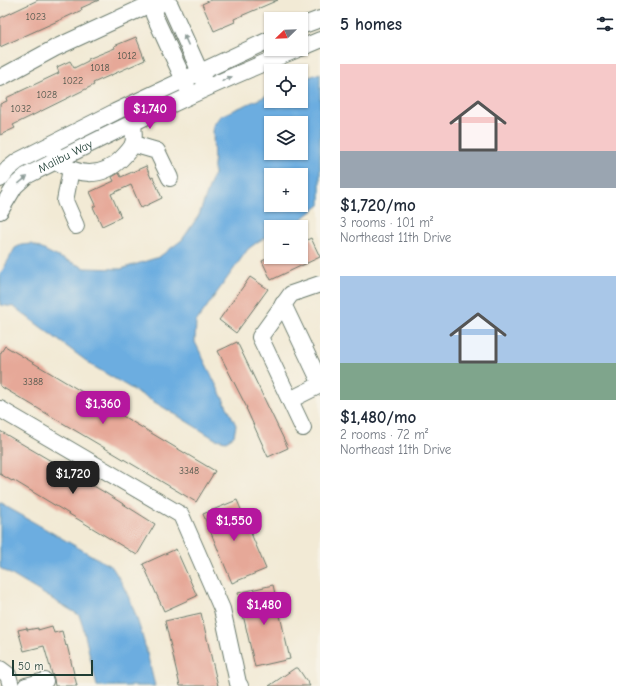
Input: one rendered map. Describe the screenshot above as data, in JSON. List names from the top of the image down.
{
  "streets": {
    "street": ["Malibu Way"]
  },
  "house_numbers": [
    "1023",
    "1012",
    "1018",
    "1022",
    "1028",
    "1032",
    "3388",
    "3348"
  ],
  "scale_bar": "50 m",
  "north": "bottom left",
  "page": {
    "heading": "5 homes",
    "map_buttons": ["+", "−"],
    "list": [
      {
        "name": "$1,720/mo",
        "note": "3 rooms · 101 m² · Northeast 11th Drive"
      },
      {
        "name": "$1,480/mo",
        "note": "2 rooms · 72 m² · Northeast 11th Drive"
      }
    ],
    "price": [
      "$1,740",
      "$1,360",
      "$1,720",
      "$1,550",
      "$1,480"
    ],
    "scale": "50 m"
  }
}
